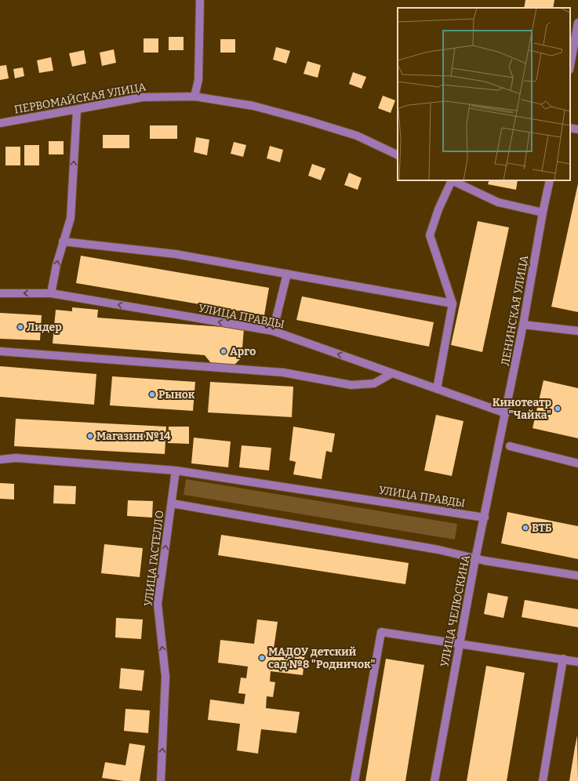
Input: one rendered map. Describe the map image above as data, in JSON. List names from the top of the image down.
{
  "streets": {
    "street": [
      "ПЕРВОМАЙСКАЯ УЛИЦА",
      "ЛЕНИНСКАЯ УЛИЦА",
      "УЛИЦА ПРАВДЫ",
      "УЛИЦА ГАСТЕЛЛО",
      "УЛИЦА ЧЕЛЮСКИНА"
    ]
  },
  "crossings": [
    ["ЛЕНИНСКАЯ УЛИЦА", "УЛИЦА ПРАВДЫ"],
    ["ЛЕНИНСКАЯ УЛИЦА", "УЛИЦА ЧЕЛЮСКИНА"],
    ["УЛИЦА ПРАВДЫ", "УЛИЦА ГАСТЕЛЛО"],
    ["УЛИЦА ПРАВДЫ", "УЛИЦА ЧЕЛЮСКИНА"]
  ],
  "one_way": ["УЛИЦА ГАСТЕЛЛО"],
  "places": [
    "Лидер",
    "Арго",
    "Рынок",
    "Кинотеатр \"Чайка\"",
    "Магазин №14",
    "ВТБ",
    "МАДОУ детский сад №8 \"Родничок\""
  ]
}
